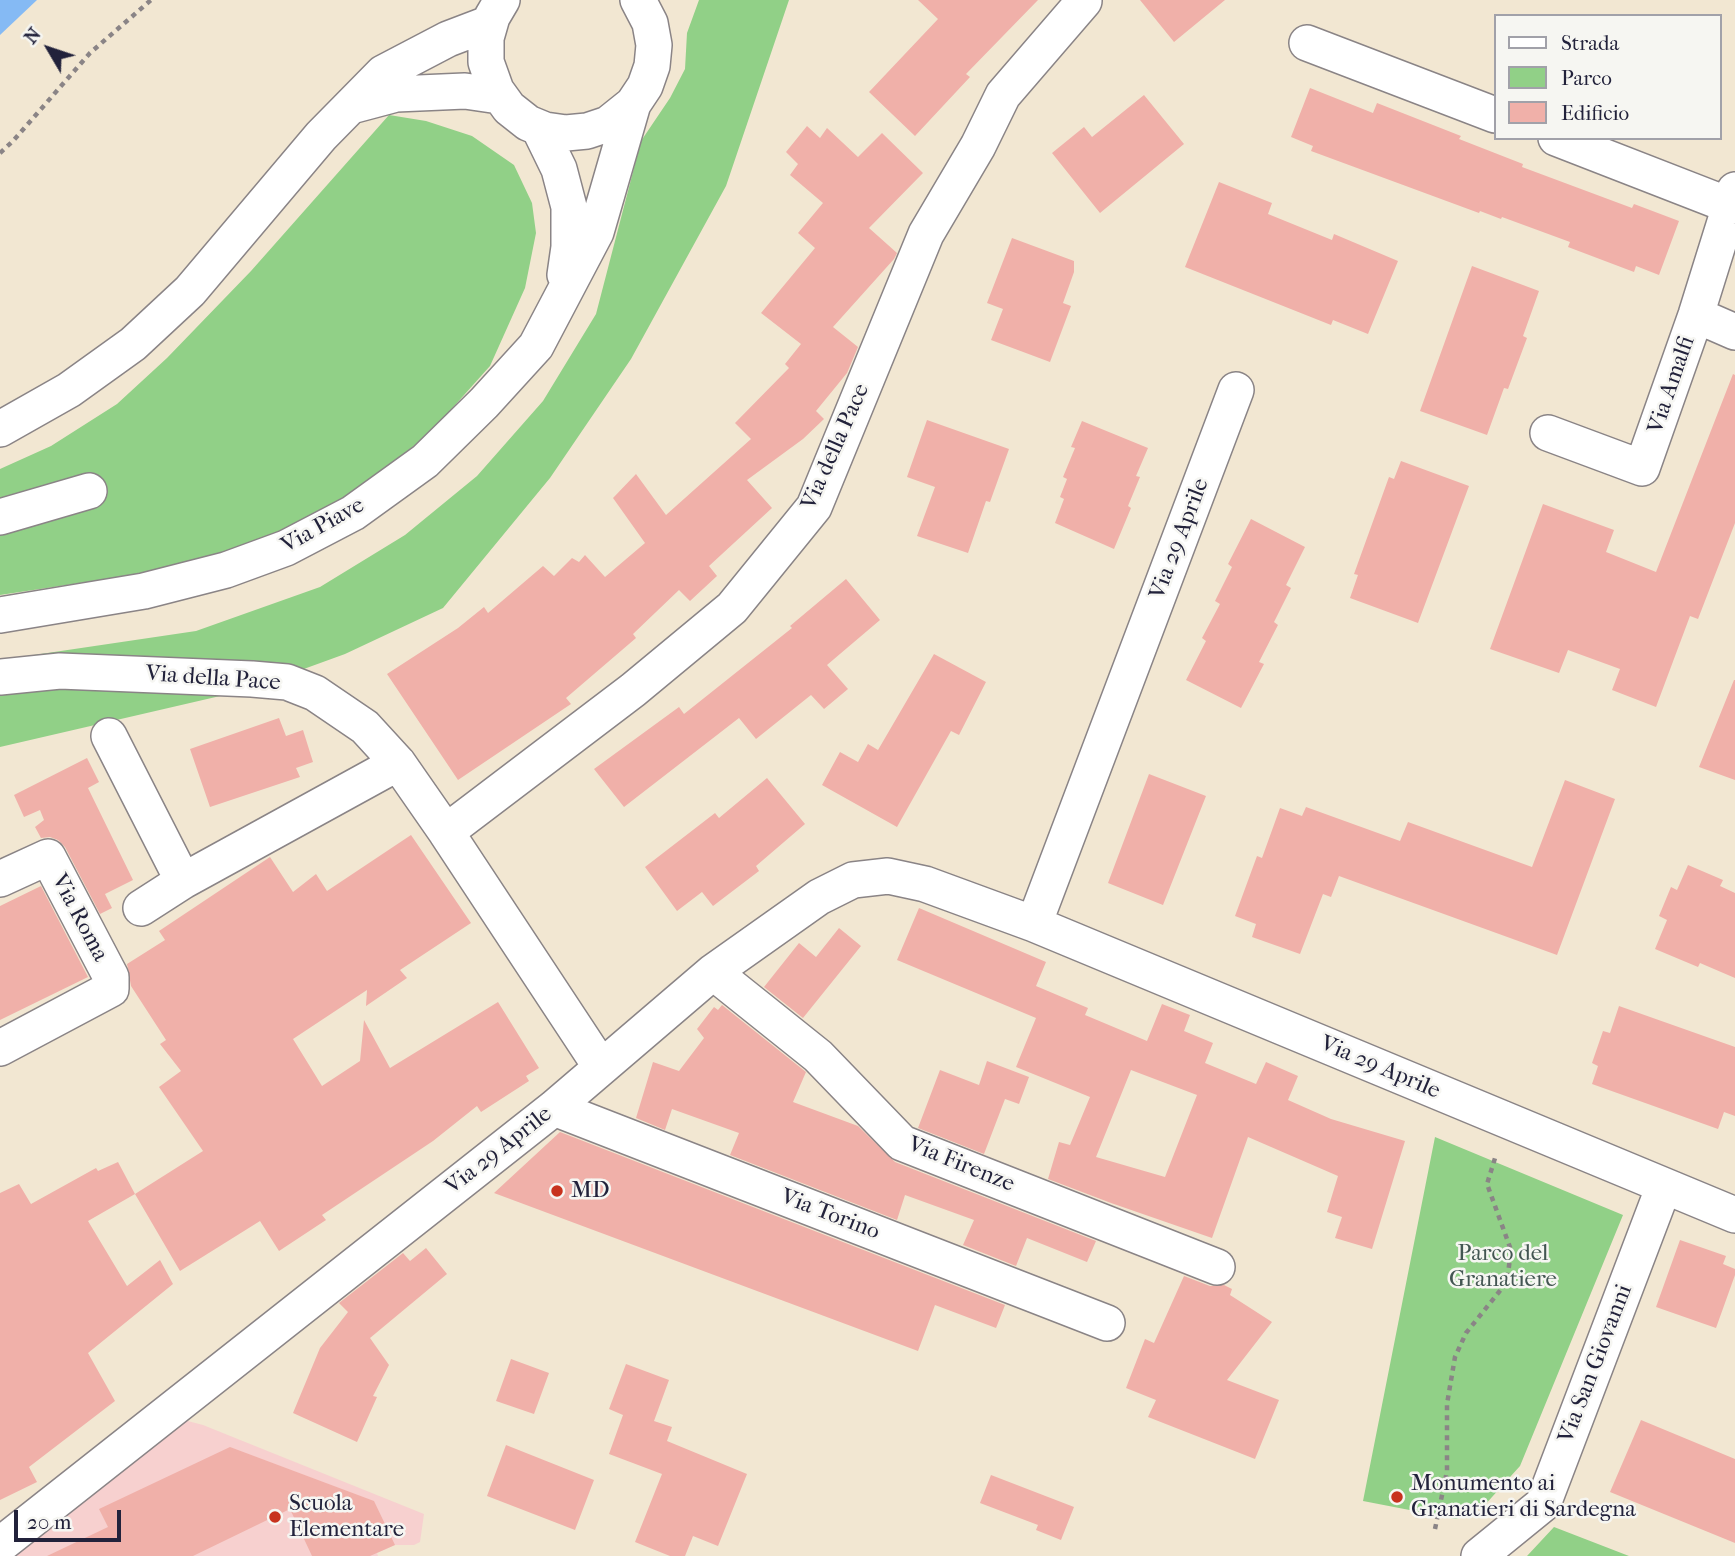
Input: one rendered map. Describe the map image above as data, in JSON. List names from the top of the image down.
{
  "streets": {
    "street": [
      "Via Amalfi",
      "Via della Pace",
      "Via Piave",
      "Via 29 Aprile",
      "Via Roma",
      "Via Firenze",
      "Via Torino",
      "Via San Giovanni"
    ]
  },
  "crossings": [
    ["Via della Pace", "Via 29 Aprile"],
    ["Via 29 Aprile", "Via Firenze"],
    ["Via 29 Aprile", "Via Torino"],
    ["Via 29 Aprile", "Via San Giovanni"]
  ],
  "parks": ["Parco del Granatiere"],
  "places": ["MD", "Monumento ai Granatieri di Sardegna", "Scuola Elementare"],
  "legend": ["Strada", "Parco", "Edificio"],
  "scale_bar": "20 m",
  "north": "top left"
}
